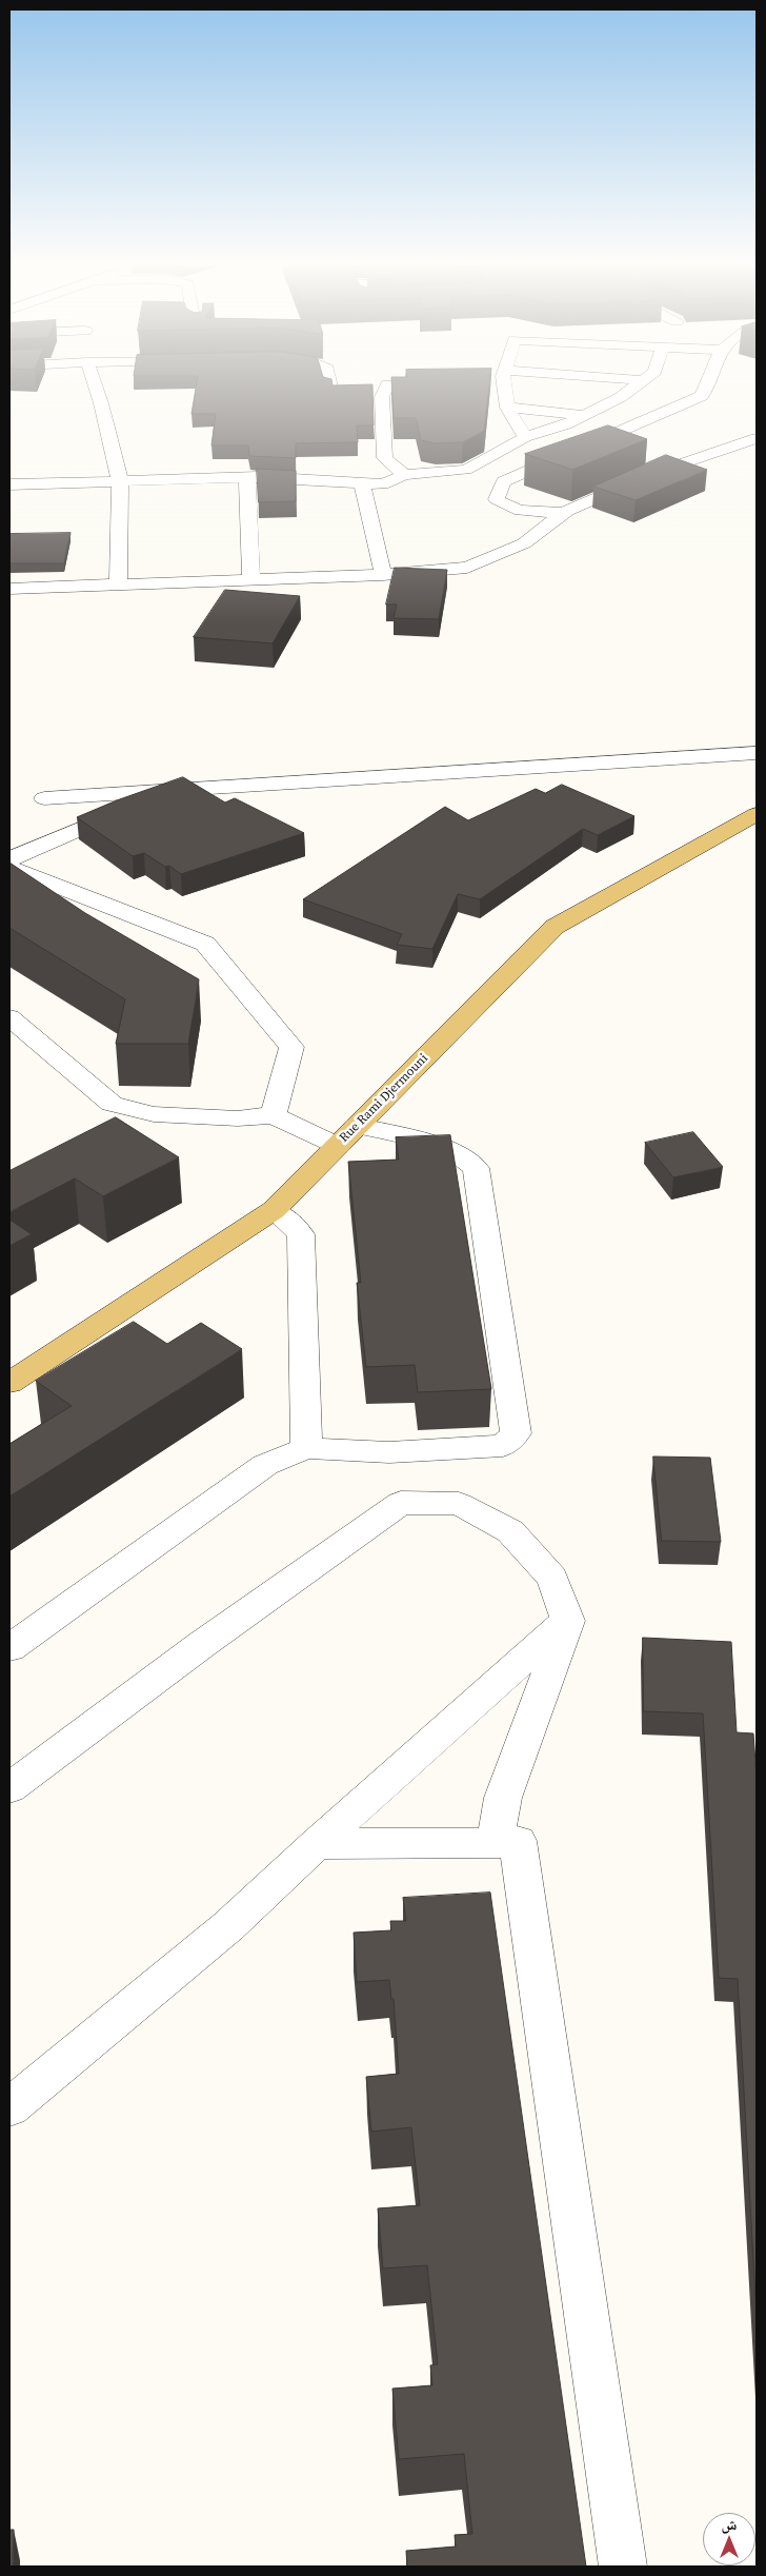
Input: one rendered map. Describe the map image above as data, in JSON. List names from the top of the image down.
{
  "streets": {
    "main road": ["Rue Rami Djermouni"]
  },
  "north": "top"
}
